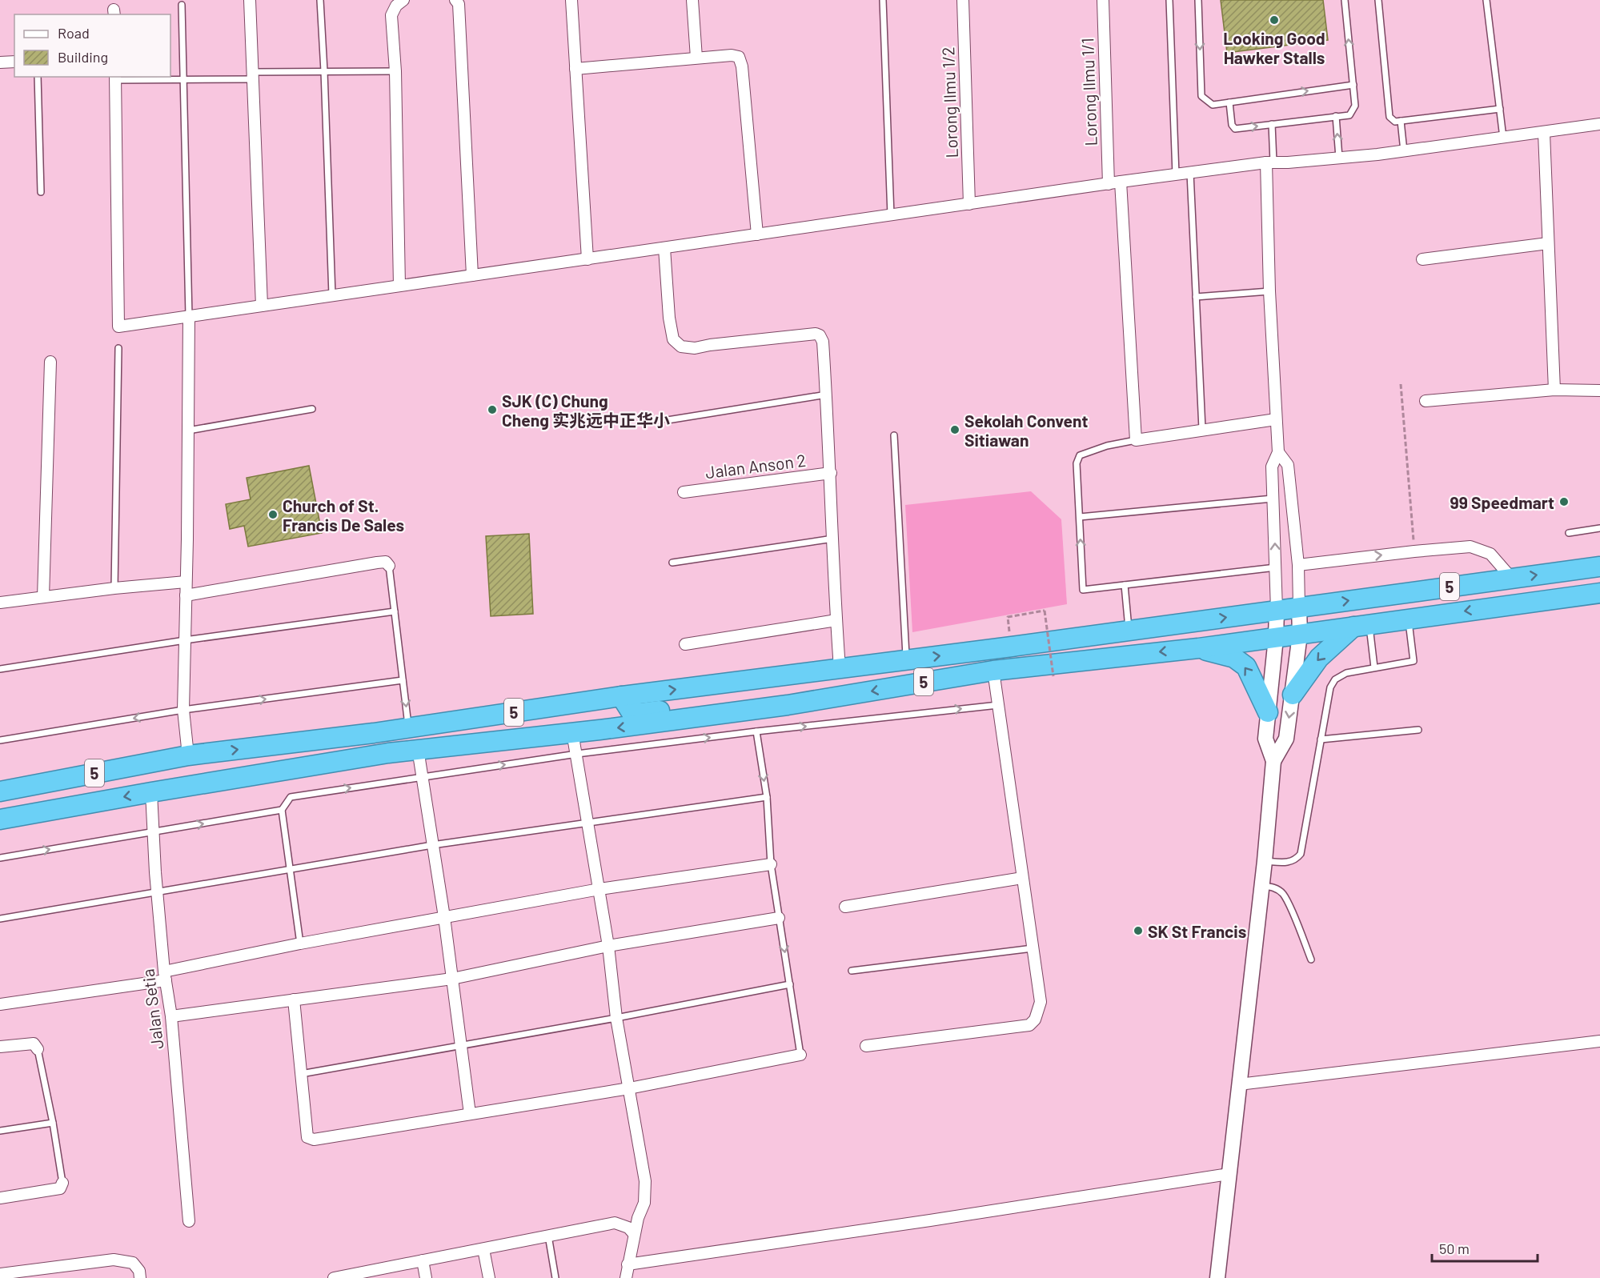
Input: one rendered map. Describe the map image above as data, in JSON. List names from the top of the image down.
{
  "streets": {
    "highway": ["5"],
    "street": [
      "Lorong Ilmu 1/1",
      "Lorong Ilmu 1/2",
      "Jalan Anson 2",
      "Jalan Setia"
    ]
  },
  "crossings": [
    ["5", "Jalan Setia"]
  ],
  "places": [
    "Looking Good Hawker Stalls",
    "SJK (C) Chung Cheng 实兆远中正华小",
    "Sekolah Convent Sitiawan",
    "99 Speedmart",
    "Church of St. Francis De Sales",
    "SK St Francis"
  ],
  "legend": ["Road", "Building"],
  "scale_bar": "50 m"
}
